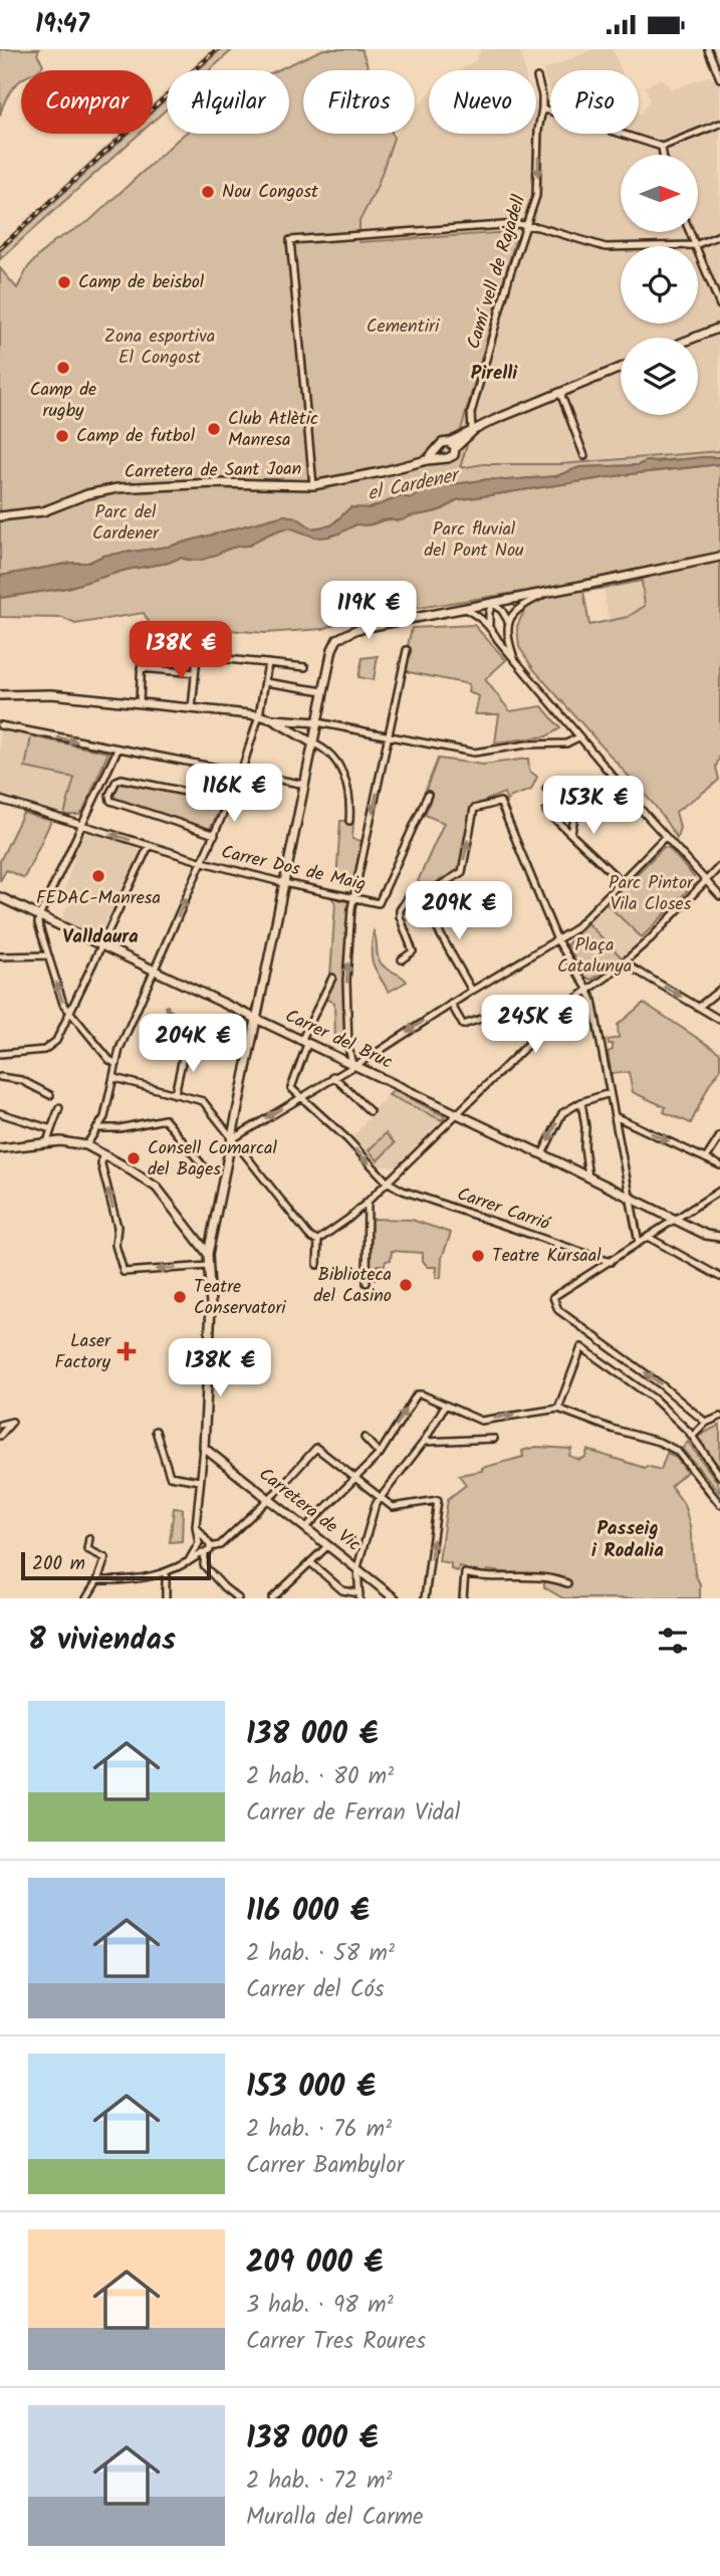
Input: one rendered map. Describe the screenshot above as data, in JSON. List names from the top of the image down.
{
  "streets": {
    "street": [
      "Camí vell de Rajadell",
      "Carretera de Sant Joan",
      "Carrer Dos de Maig",
      "Carrer del Bruc",
      "Carrer Carrió",
      "Carretera de Vic"
    ]
  },
  "districts": ["Pirelli", "Valldaura", "Passeig i Rodalia"],
  "water": ["el Cardener"],
  "parks": [
    "Cementiri",
    "Zona esportiva El Congost",
    "Parc del Cardener",
    "Parc fluvial del Pont Nou",
    "Parc Pintor Vila Closes",
    "Plaça Catalunya"
  ],
  "places": {
    "other": [
      "Nou Congost",
      "Camp de beisbol",
      "Camp de rugby",
      "Club Atlètic Manresa",
      "Camp de futbol",
      "FEDAC-Manresa",
      "Consell Comarcal del Bages",
      "Teatre Kursaal",
      "Biblioteca del Casino",
      "Teatre Conservatori"
    ],
    "health": ["Laser Factory"]
  },
  "scale_bar": "200 m",
  "north": "right",
  "page": {
    "status": "19:47",
    "chip": [
      "Comprar",
      "Alquilar",
      "Filtros",
      "Nuevo",
      "Piso"
    ],
    "price": [
      "119K €",
      "138K €",
      "116K €",
      "153K €",
      "209K €",
      "245K €",
      "204K €",
      "138K €"
    ],
    "scale": "200 m",
    "heading": "8 viviendas",
    "list": [
      {
        "name": "138 000 €",
        "note": "2 hab. · 80 m² · Carrer de Ferran Vidal"
      },
      {
        "name": "116 000 €",
        "note": "2 hab. · 58 m² · Carrer del Cós"
      },
      {
        "name": "153 000 €",
        "note": "2 hab. · 76 m² · Carrer Bambylor"
      },
      {
        "name": "209 000 €",
        "note": "3 hab. · 98 m² · Carrer Tres Roures"
      },
      {
        "name": "138 000 €",
        "note": "2 hab. · 72 m² · Muralla del Carme"
      }
    ]
  }
}
